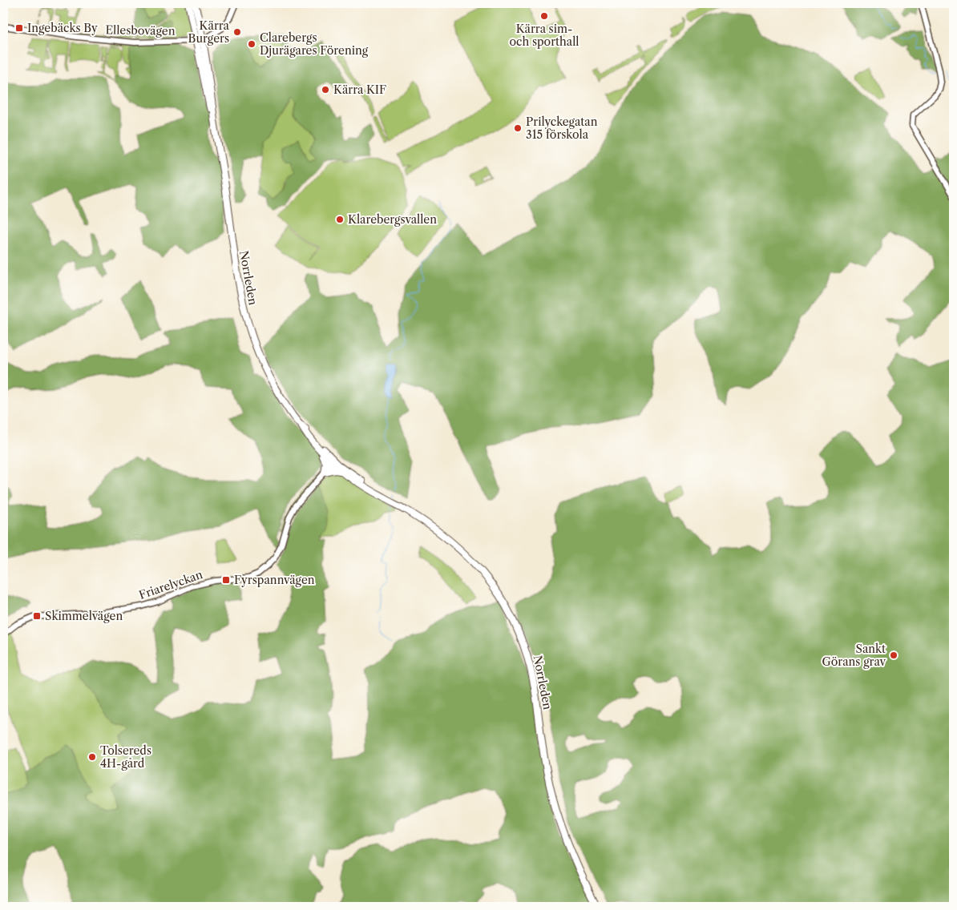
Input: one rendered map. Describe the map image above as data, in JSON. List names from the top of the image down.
{
  "streets": {
    "highway": ["Norrleden"],
    "street": ["Ellesbovägen", "Friarelyckan"]
  },
  "crossings": [
    ["Ellesbovägen", "Norrleden"],
    ["Norrleden", "Friarelyckan"]
  ],
  "places": {
    "other": [
      "Kärra sim- och sporthall",
      "Kärra Burgers",
      "Clarebergs Djurägares Förening",
      "Kärra KIF",
      "Prilyckegatan 315 förskola",
      "Klarebergsvallen",
      "Sankt Görans grav",
      "Tolsereds 4H-gård"
    ],
    "transit": ["Ingebäcks By", "Fyrspannvägen", "Skimmelvägen"]
  }
}
